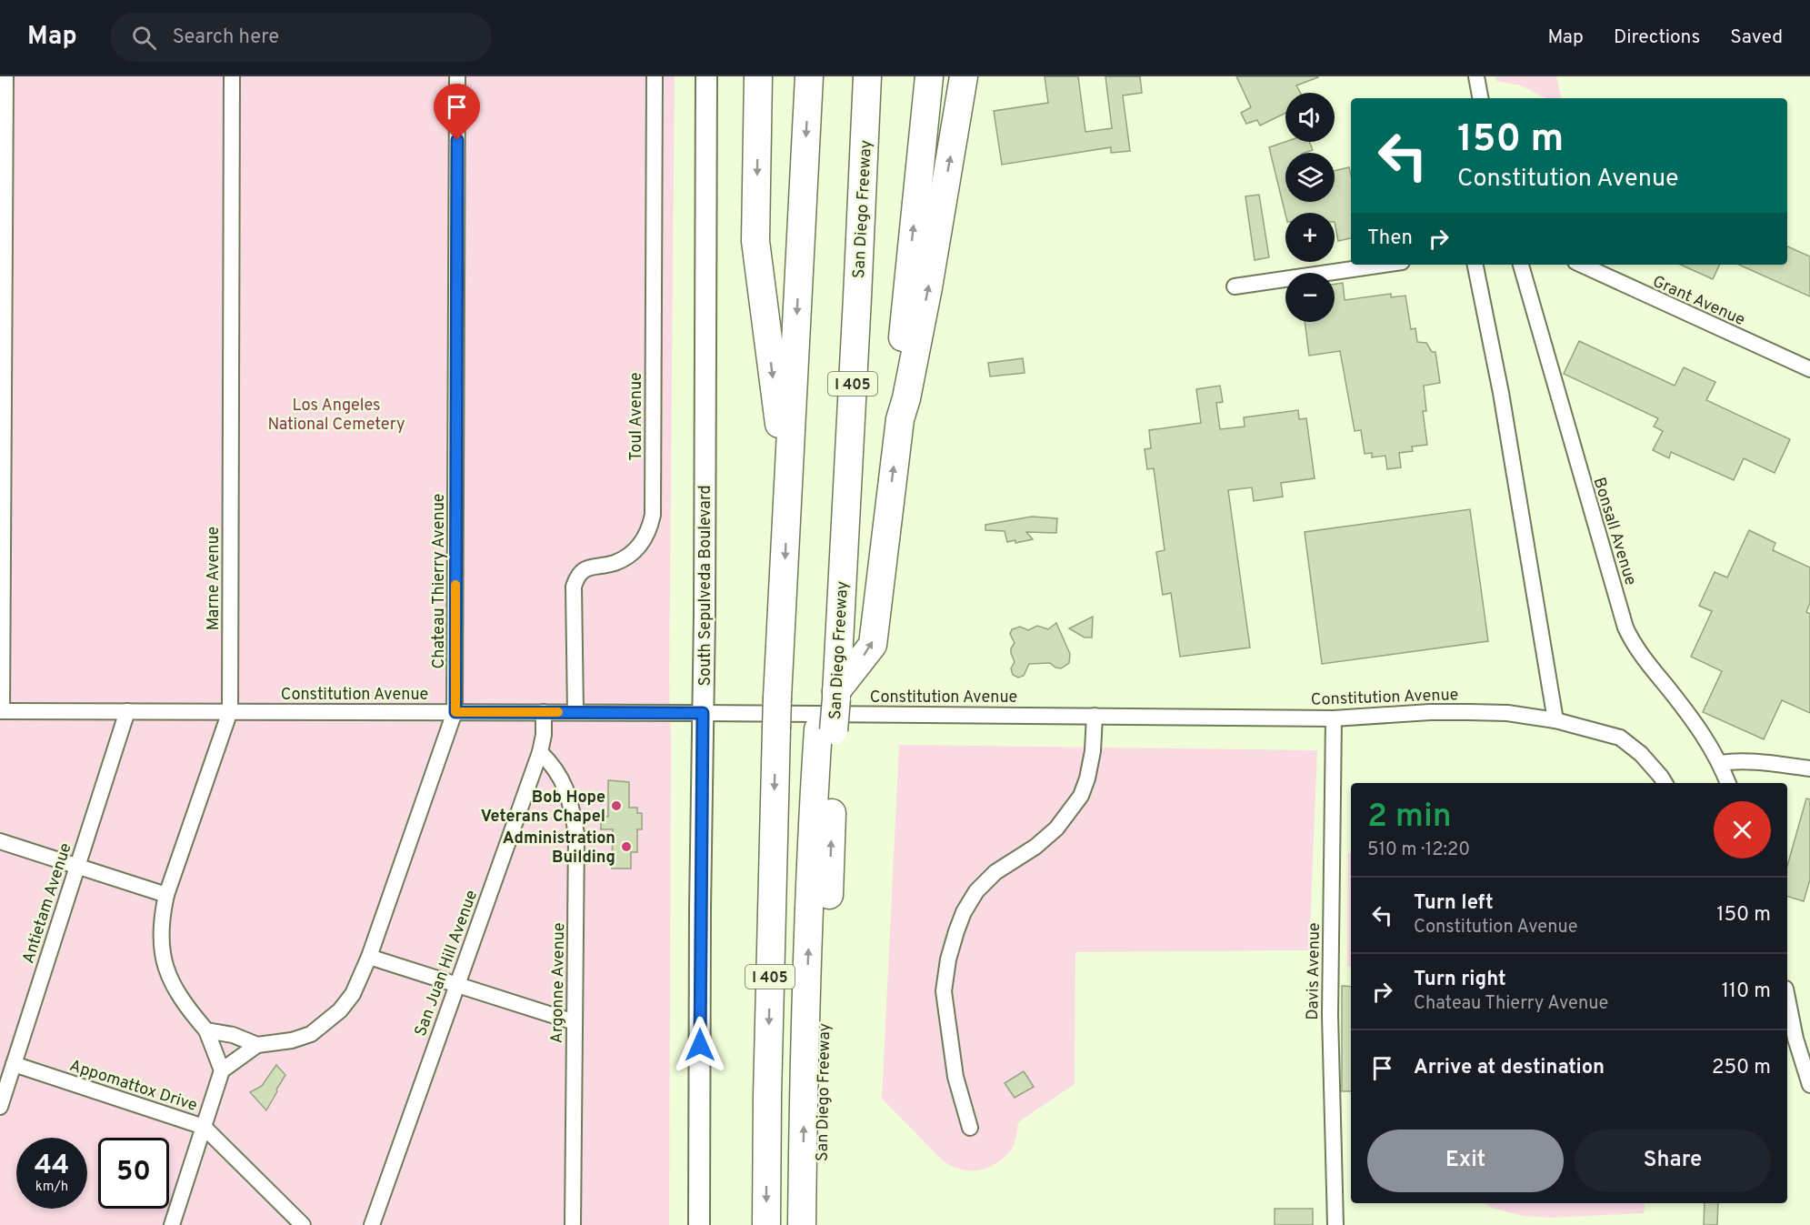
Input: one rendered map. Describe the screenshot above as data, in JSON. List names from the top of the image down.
{
  "streets": {
    "highway": ["San Diego Freeway", "I 405"],
    "main road": ["South Sepulveda Boulevard"],
    "street": [
      "Grant Avenue",
      "Toul Avenue",
      "Bonsall Avenue",
      "Marne Avenue",
      "Chateau Thierry Avenue",
      "Constitution Avenue",
      "Antietam Avenue",
      "San Juan Hill Avenue",
      "Davis Avenue",
      "Argonne Avenue",
      "Appomattox Drive"
    ]
  },
  "crossings": [
    ["Toul Avenue", "Constitution Avenue"],
    ["Marne Avenue", "Chateau Thierry Avenue"],
    ["Marne Avenue", "Constitution Avenue"],
    ["Chateau Thierry Avenue", "Constitution Avenue"],
    ["South Sepulveda Boulevard", "Constitution Avenue"],
    ["Constitution Avenue", "Antietam Avenue"],
    ["Constitution Avenue", "San Juan Hill Avenue"],
    ["Constitution Avenue", "Davis Avenue"],
    ["Antietam Avenue", "Appomattox Drive"],
    ["San Juan Hill Avenue", "Argonne Avenue"]
  ],
  "parks": ["Los Angeles National Cemetery"],
  "places": ["Bob Hope Veterans Chapel", "Administration Building"],
  "page": {
    "header": "Map",
    "search": "Search here",
    "nav": ["Map", "Directions", "Saved"],
    "map_buttons": ["+", "−"],
    "turn": ["150 m", "Constitution Avenue"],
    "then": "Then",
    "heading": ["2 min", "510 m · 12:20"],
    "list": [
      {
        "name": "Turn left",
        "note": "Constitution Avenue",
        "value": "150 m"
      },
      {
        "name": "Turn right",
        "note": "Chateau Thierry Avenue",
        "value": "110 m"
      },
      {
        "name": "Arrive at destination",
        "value": "250 m"
      }
    ],
    "buttons": ["Exit", "Share"],
    "speed": "44 km/h",
    "limit": "50"
  }
}
